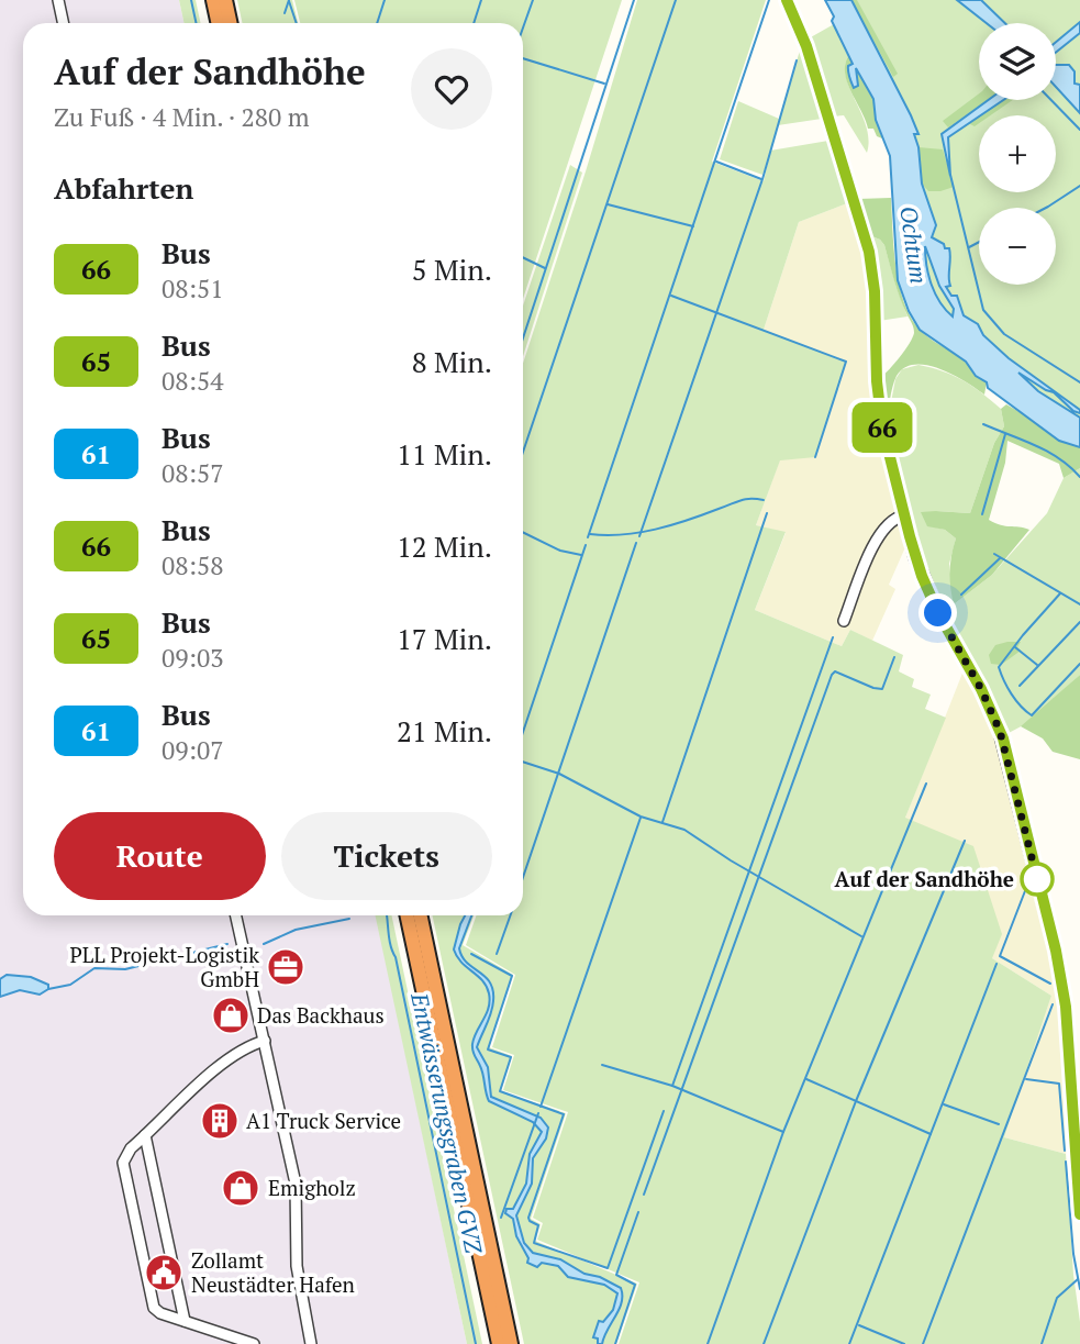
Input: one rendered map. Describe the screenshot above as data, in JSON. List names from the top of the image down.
{
  "water": ["Ochtum", "Entwässerungsgraben GVZ"],
  "places": {
    "other": ["Auf der Sandhöhe"],
    "office": ["PLL Projekt-Logistik GmbH"],
    "shop": ["Das Backhaus", "Emigholz"],
    "building": ["A1 Truck Service"],
    "public building": ["Zollamt Neustädter Hafen"]
  },
  "lines": ["bus line 66"],
  "page": {
    "on_map": "66",
    "map_buttons": ["+", "−"],
    "heading": [
      ["Auf der Sandhöhe", "Zu Fuß · 4 Min. · 280 m"],
      "Abfahrten"
    ],
    "list": [
      {
        "mark": "66",
        "name": "Bus",
        "note": "08:51",
        "value": "5 Min."
      },
      {
        "mark": "65",
        "name": "Bus",
        "note": "08:54",
        "value": "8 Min."
      },
      {
        "mark": "61",
        "name": "Bus",
        "note": "08:57",
        "value": "11 Min."
      },
      {
        "mark": "66",
        "name": "Bus",
        "note": "08:58",
        "value": "12 Min."
      },
      {
        "mark": "65",
        "name": "Bus",
        "note": "09:03",
        "value": "17 Min."
      },
      {
        "mark": "61",
        "name": "Bus",
        "note": "09:07",
        "value": "21 Min."
      }
    ],
    "buttons": ["Route", "Tickets"]
  }
}
